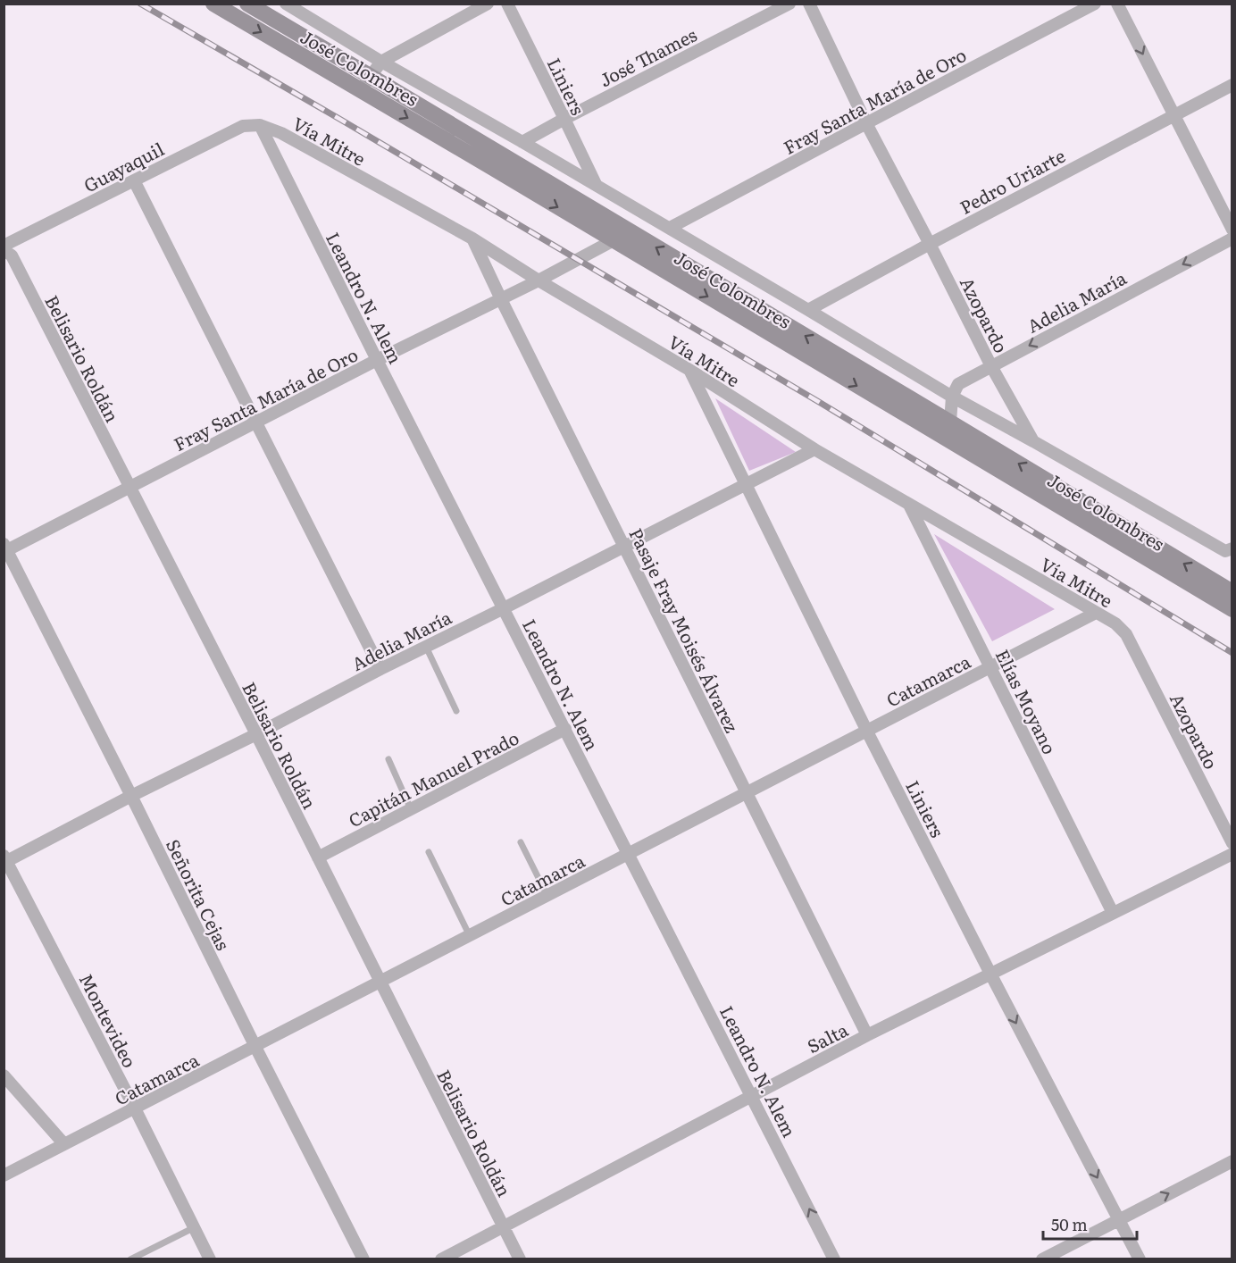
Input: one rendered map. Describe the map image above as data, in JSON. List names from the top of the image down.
{
  "streets": {
    "main road": ["José Colombres"],
    "street": [
      "José Thames",
      "Liniers",
      "Fray Santa María de Oro",
      "Vía Mitre",
      "Guayaquil",
      "Pedro Uriarte",
      "Leandro N. Alem",
      "Adelia María",
      "Azopardo",
      "Belisario Roldán",
      "Pasaje Fray Moisés Álvarez",
      "Catamarca",
      "Elías Moyano",
      "Capitán Manuel Prado",
      "Señorita Cejas",
      "Montevideo",
      "Salta"
    ]
  },
  "crossings": [
    ["José Thames", "José Colombres"],
    ["José Thames", "Liniers"],
    ["José Colombres", "Liniers"],
    ["José Colombres", "Fray Santa María de Oro"],
    ["José Colombres", "Pedro Uriarte"],
    ["José Colombres", "Adelia María"],
    ["José Colombres", "Azopardo"],
    ["Liniers", "Vía Mitre"],
    ["Liniers", "Adelia María"],
    ["Liniers", "Catamarca"],
    ["Liniers", "Salta"],
    ["Fray Santa María de Oro", "Vía Mitre"],
    ["Fray Santa María de Oro", "Leandro N. Alem"],
    ["Fray Santa María de Oro", "Azopardo"],
    ["Fray Santa María de Oro", "Belisario Roldán"],
    ["Fray Santa María de Oro", "Pasaje Fray Moisés Álvarez"],
    ["Fray Santa María de Oro", "Señorita Cejas"],
    ["Vía Mitre", "Guayaquil"],
    ["Vía Mitre", "Leandro N. Alem"],
    ["Vía Mitre", "Adelia María"],
    ["Vía Mitre", "Azopardo"],
    ["Vía Mitre", "Pasaje Fray Moisés Álvarez"],
    ["Vía Mitre", "Catamarca"],
    ["Vía Mitre", "Elías Moyano"],
    ["Guayaquil", "Leandro N. Alem"],
    ["Guayaquil", "Belisario Roldán"],
    ["Pedro Uriarte", "Azopardo"],
    ["Leandro N. Alem", "Adelia María"],
    ["Leandro N. Alem", "Catamarca"],
    ["Leandro N. Alem", "Capitán Manuel Prado"],
    ["Leandro N. Alem", "Salta"],
    ["Adelia María", "Azopardo"],
    ["Adelia María", "Belisario Roldán"],
    ["Adelia María", "Pasaje Fray Moisés Álvarez"],
    ["Adelia María", "Señorita Cejas"],
    ["Adelia María", "Montevideo"],
    ["Belisario Roldán", "Catamarca"],
    ["Belisario Roldán", "Capitán Manuel Prado"],
    ["Belisario Roldán", "Salta"],
    ["Pasaje Fray Moisés Álvarez", "Catamarca"],
    ["Pasaje Fray Moisés Álvarez", "Salta"],
    ["Catamarca", "Elías Moyano"],
    ["Catamarca", "Señorita Cejas"],
    ["Catamarca", "Montevideo"],
    ["Elías Moyano", "Salta"]
  ],
  "scale_bar": "50 m"
}
